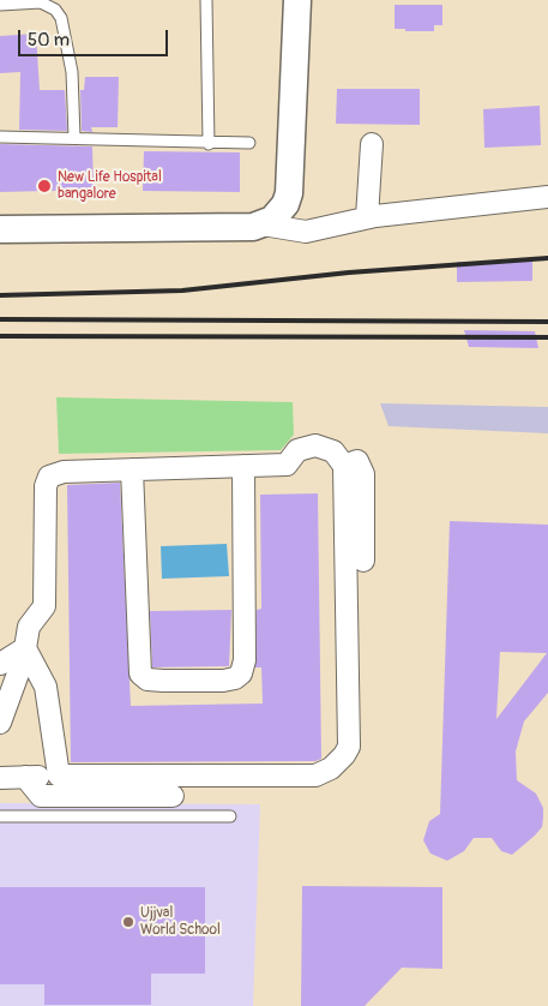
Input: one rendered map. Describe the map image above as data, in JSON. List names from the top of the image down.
{
  "places": ["New Life Hospital bangalore", "Ujjval World School"],
  "scale_bar": "50 m"
}
